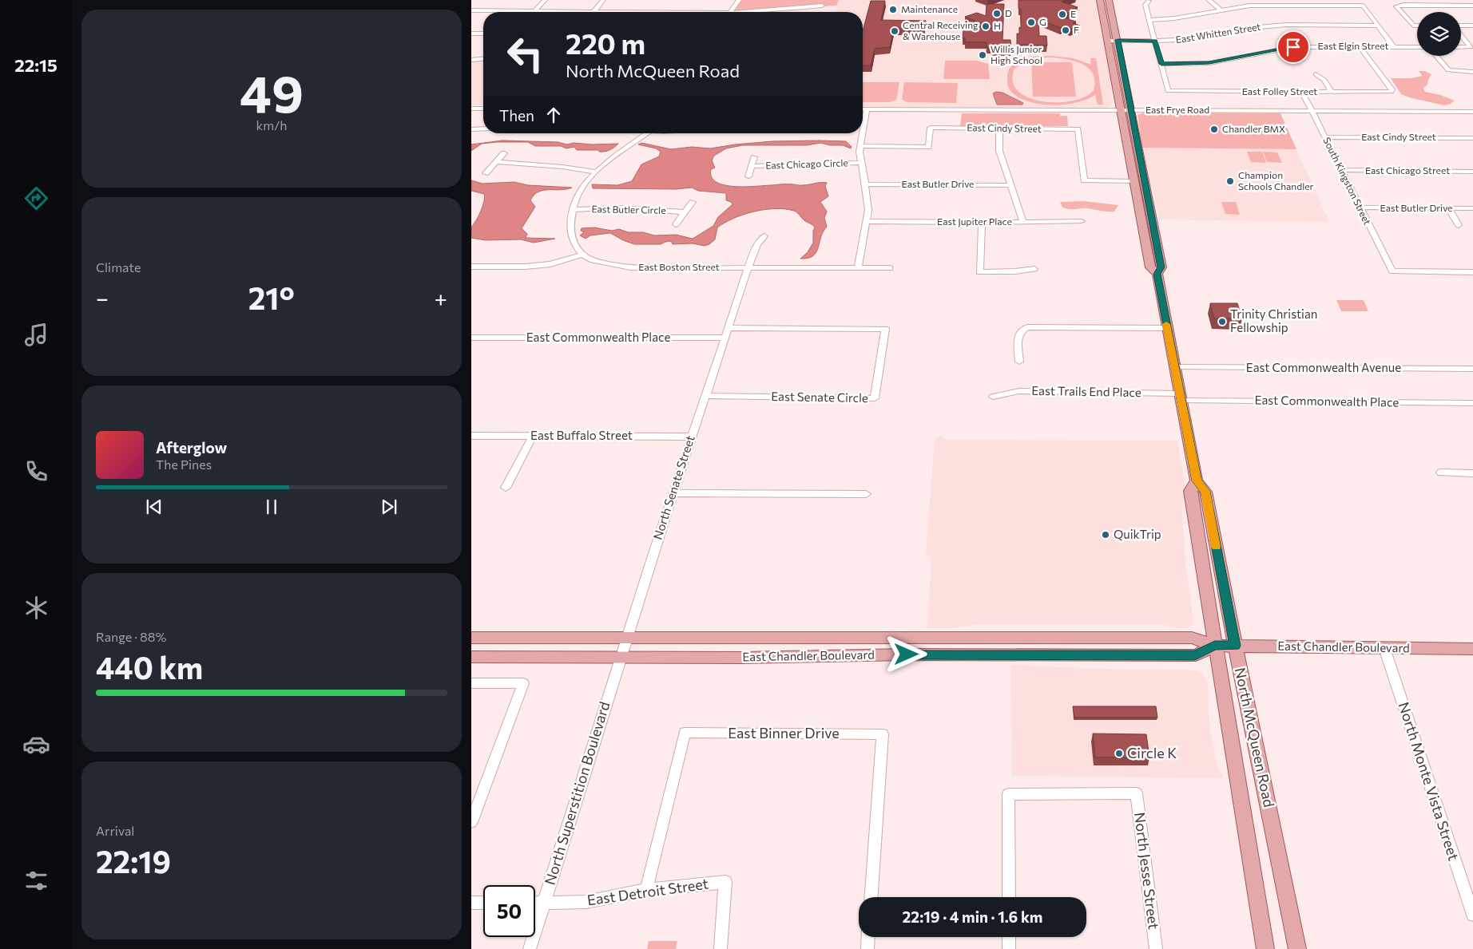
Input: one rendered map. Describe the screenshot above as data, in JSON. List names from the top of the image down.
{
  "streets": {
    "main road": ["East Chandler Boulevard", "North McQueen Road"],
    "street": [
      "East Whitten Street",
      "East Elgin Street",
      "East Folley Street",
      "East Frye Road",
      "East Cindy Street",
      "East Chicago Circle",
      "East Chicago Street",
      "South Kingston Street",
      "East Butler Drive",
      "East Butler Circle",
      "East Jupiter Place",
      "East Boston Street",
      "East Commonwealth Place",
      "East Commonwealth Avenue",
      "East Trails End Place",
      "East Senate Circle",
      "East Buffalo Street",
      "North Senate Street",
      "East Binner Drive",
      "North Monte Vista Street",
      "North Superstition Boulevard",
      "North Jesse Street",
      "East Detroit Street"
    ]
  },
  "crossings": [
    ["East Elgin Street", "East Folley Street"],
    ["East Folley Street", "South Kingston Street"],
    ["East Frye Road", "South Kingston Street"],
    ["East Cindy Street", "South Kingston Street"],
    ["East Cindy Street", "North McQueen Road"],
    ["East Chicago Street", "South Kingston Street"],
    ["South Kingston Street", "East Butler Drive"],
    ["East Boston Street", "North Senate Street"],
    ["East Commonwealth Place", "East Trails End Place"],
    ["East Commonwealth Place", "North Senate Street"],
    ["East Commonwealth Place", "North McQueen Road"],
    ["East Commonwealth Avenue", "North McQueen Road"],
    ["East Trails End Place", "North McQueen Road"],
    ["East Senate Circle", "North Senate Street"],
    ["East Buffalo Street", "North Senate Street"],
    ["North Senate Street", "East Chandler Boulevard"],
    ["North Senate Street", "North Superstition Boulevard"],
    ["East Chandler Boulevard", "North McQueen Road"],
    ["East Chandler Boulevard", "North Monte Vista Street"],
    ["East Chandler Boulevard", "North Superstition Boulevard"],
    ["East Binner Drive", "East Detroit Street"],
    ["North Superstition Boulevard", "East Detroit Street"]
  ],
  "places": [
    "Maintenance",
    "D",
    "E",
    "G",
    "H",
    "F",
    "Central Receiving & Warehouse",
    "Willis Junior High School",
    "Chandler BMX",
    "Champion Schools Chandler",
    "Trinity Christian Fellowship",
    "QuikTrip",
    "Circle K"
  ],
  "page": {
    "tabs": "22:15",
    "tile": [
      ["49", "km/h"],
      "Climate",
      ["Range · 88%", "440 km"],
      ["Arrival", "22:19"]
    ],
    "turn": ["220 m", "North McQueen Road"],
    "then": "Then",
    "heat": ["−", "21°", "+"],
    "song": ["Afterglow", "The Pines"],
    "limit": "50",
    "trip": "22:19 · 4 min · 1.6 km"
  }
}
